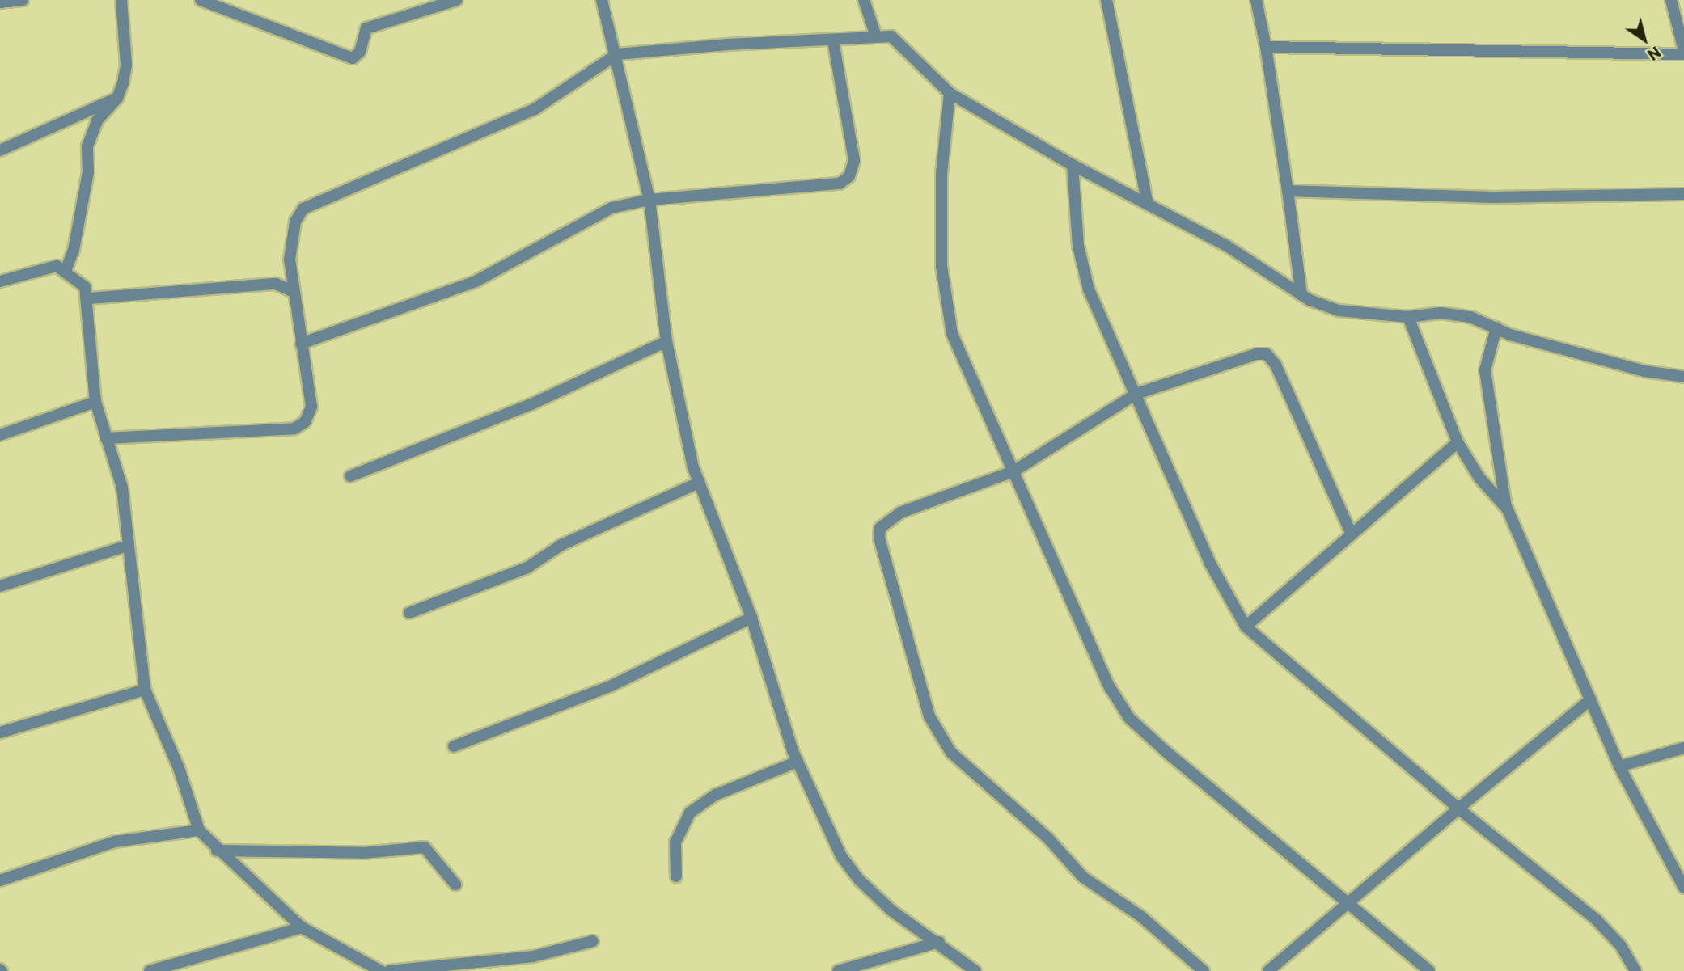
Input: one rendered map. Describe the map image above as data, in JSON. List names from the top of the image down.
{
  "north": "bottom right"
}
